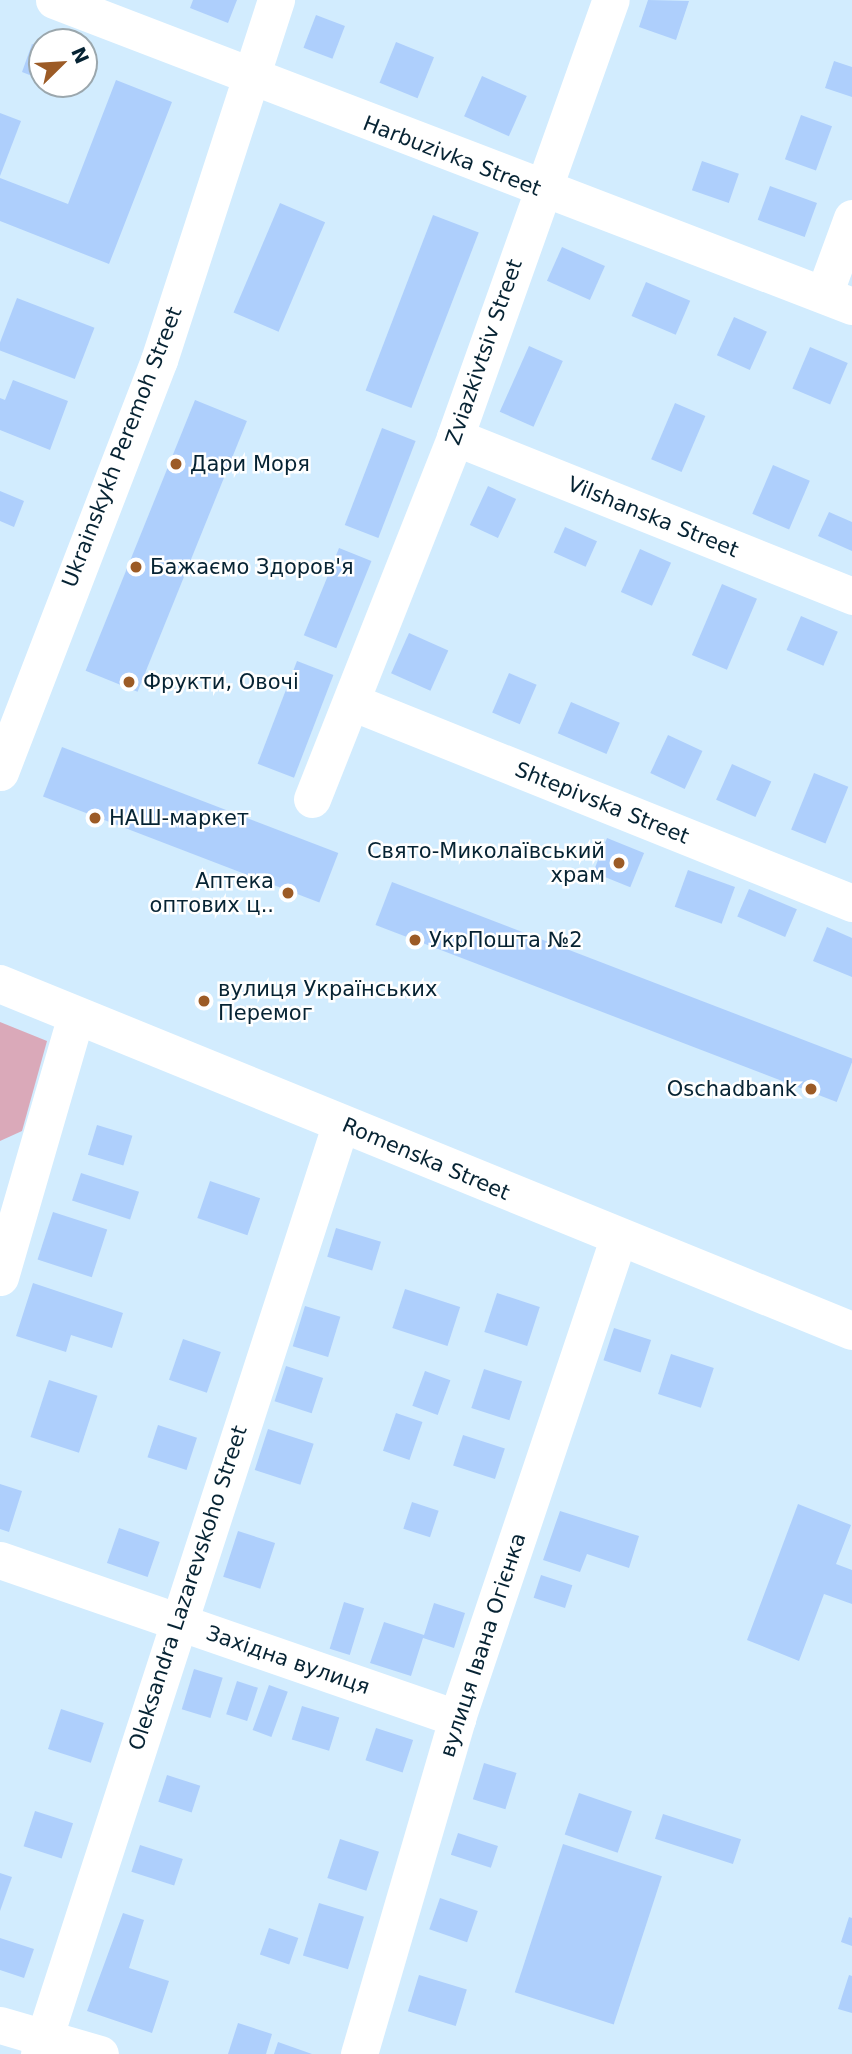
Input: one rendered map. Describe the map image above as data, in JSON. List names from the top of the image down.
{
  "streets": {
    "main road": ["Romenska Street"],
    "street": [
      "Harbuzivka Street",
      "Zviazkivtsiv Street",
      "Ukrainskykh Peremoh Street",
      "Vilshanska Street",
      "Shtepivska Street",
      "Oleksandra Lazarevskoho Street",
      "вулиця Івана Огієнка",
      "Західна вулиця"
    ]
  },
  "crossings": [
    ["Harbuzivka Street", "Zviazkivtsiv Street"],
    ["Harbuzivka Street", "Ukrainskykh Peremoh Street"],
    ["Zviazkivtsiv Street", "Vilshanska Street"],
    ["Zviazkivtsiv Street", "Shtepivska Street"],
    ["Romenska Street", "Oleksandra Lazarevskoho Street"],
    ["Romenska Street", "вулиця Івана Огієнка"],
    ["Oleksandra Lazarevskoho Street", "Західна вулиця"],
    ["вулиця Івана Огієнка", "Західна вулиця"]
  ],
  "places": [
    "Дари Моря",
    "Бажаємо Здоров'я",
    "Фрукти, Овочі",
    "НАШ-маркет",
    "Свято-Миколаївський храм",
    "Аптека оптових ц..",
    "УкрПошта №2",
    "вулиця Українських Перемог",
    "Oschadbank"
  ],
  "north": "top right"
}
